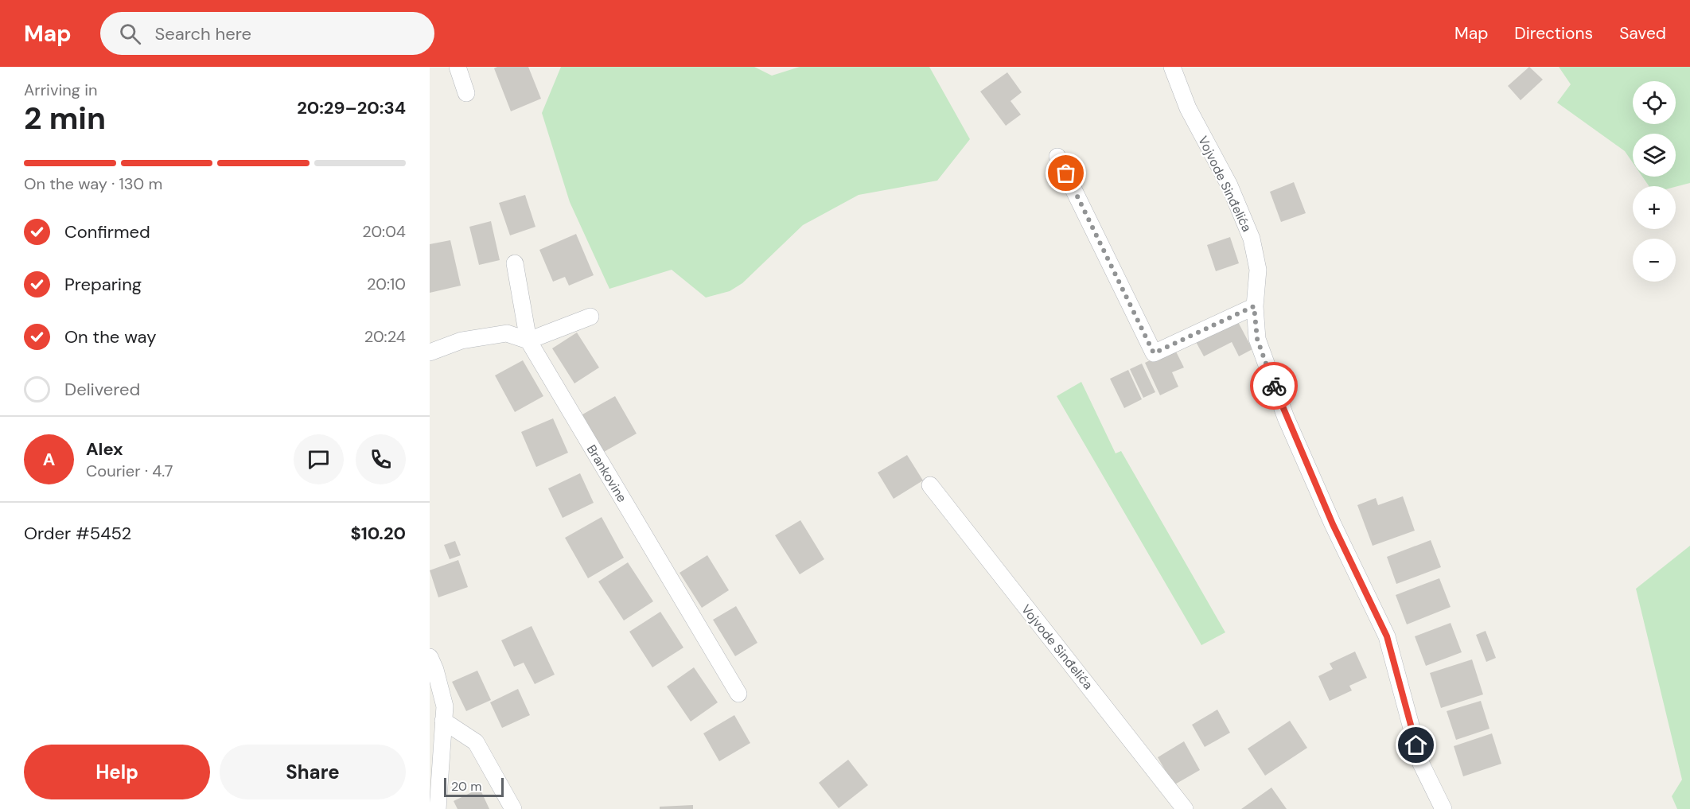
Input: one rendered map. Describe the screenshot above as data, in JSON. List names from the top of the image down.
{
  "streets": {
    "street": ["Vojvode Sinđelića", "Brankovine"]
  },
  "scale_bar": "20 m",
  "page": {
    "header": "Map",
    "search": "Search here",
    "nav": ["Map", "Directions", "Saved"],
    "heading": ["2 min", "Arriving in", "20:29–20:34"],
    "panel": [
      "Alex",
      "Courier · 4.7",
      "Order #5452",
      "$10.20"
    ],
    "map_buttons": ["+", "−"],
    "bar": "On the way · 130 m",
    "list": [
      ["Confirmed", "20:04"],
      ["Preparing", "20:10"],
      ["On the way", "20:24"],
      "Delivered"
    ],
    "round": "A",
    "buttons": ["Help", "Share"],
    "scale": "20 m"
  }
}
